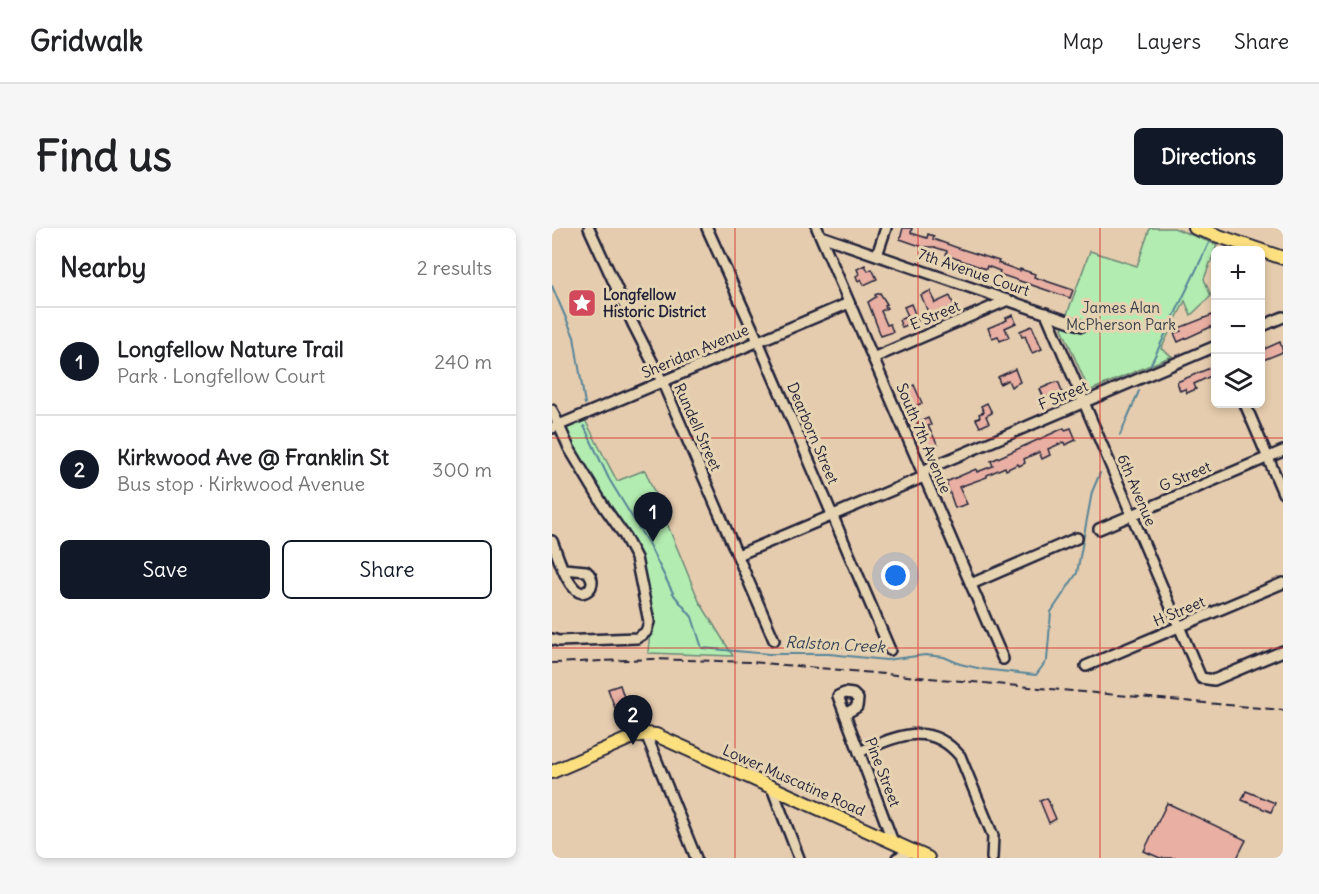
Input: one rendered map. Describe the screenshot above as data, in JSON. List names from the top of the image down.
{
  "streets": {
    "main road": ["Lower Muscatine Road"],
    "street": [
      "7th Avenue Court",
      "E Street",
      "Sheridan Avenue",
      "F Street",
      "Rundell Street",
      "Dearborn Street",
      "South 7th Avenue",
      "G Street",
      "6th Avenue",
      "H Street",
      "Pine Street"
    ]
  },
  "crossings": [
    ["7th Avenue Court", "E Street"],
    ["7th Avenue Court", "South 7th Avenue"],
    ["7th Avenue Court", "6th Avenue"],
    ["E Street", "South 7th Avenue"],
    ["Sheridan Avenue", "Rundell Street"],
    ["Sheridan Avenue", "Dearborn Street"],
    ["Sheridan Avenue", "South 7th Avenue"],
    ["F Street", "Rundell Street"],
    ["F Street", "Dearborn Street"],
    ["F Street", "South 7th Avenue"],
    ["F Street", "6th Avenue"],
    ["G Street", "6th Avenue"],
    ["6th Avenue", "H Street"],
    ["Pine Street", "Lower Muscatine Road"]
  ],
  "water": ["Ralston Creek"],
  "parks": ["James Alan McPherson Park"],
  "places": {
    "place": ["Longfellow Historic District"]
  },
  "page": {
    "header": "Gridwalk",
    "nav": ["Map", "Layers", "Share"],
    "buttons": [
      "Directions",
      ["Save", "Share"]
    ],
    "title": "Find us",
    "heading": ["Nearby", "2 results"],
    "map_buttons": ["+", "−"],
    "list": [
      {
        "mark": "1",
        "name": "Longfellow Nature Trail",
        "note": "Park · Longfellow Court",
        "value": "240 m"
      },
      {
        "mark": "2",
        "name": "Kirkwood Ave @ Franklin St",
        "note": "Bus stop · Kirkwood Avenue",
        "value": "300 m"
      }
    ],
    "pins": ["1", "2"]
  }
}
